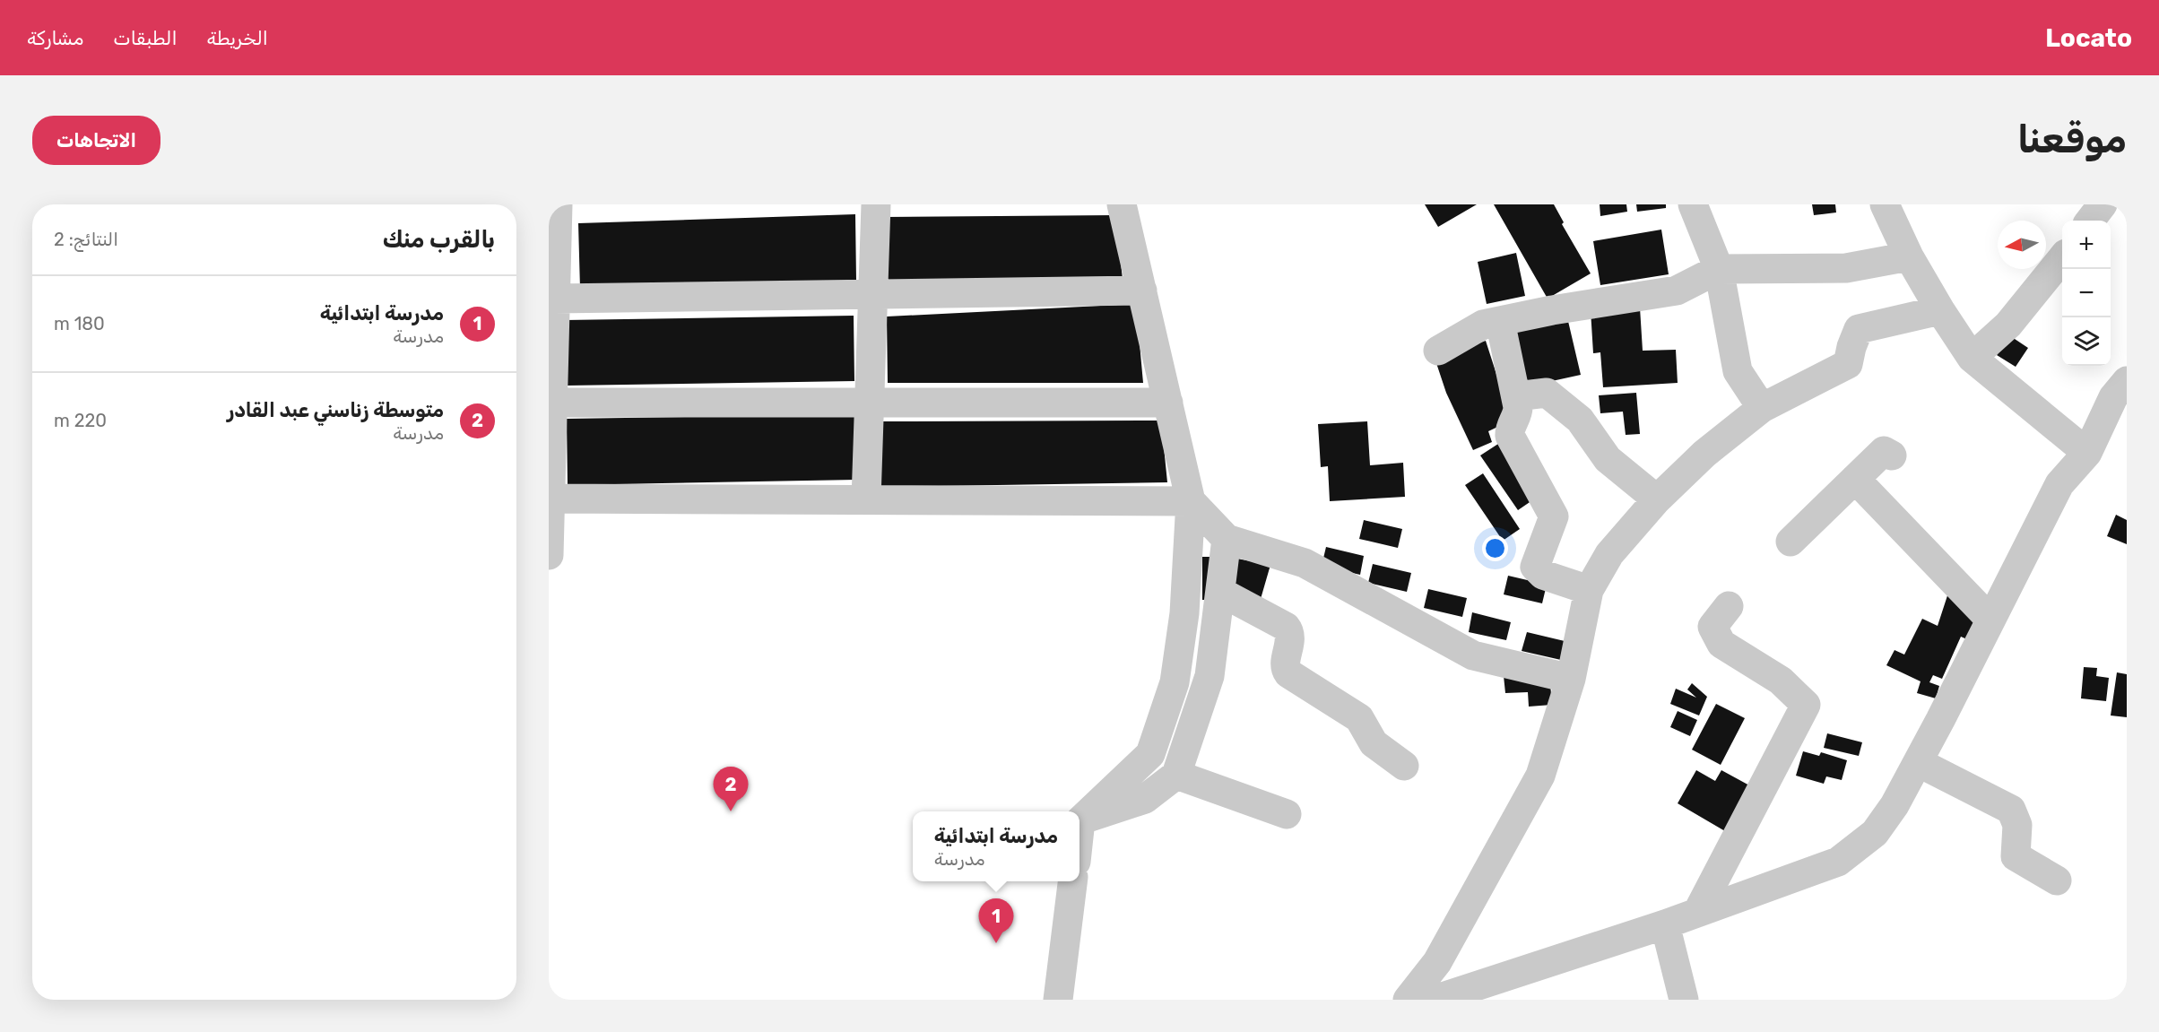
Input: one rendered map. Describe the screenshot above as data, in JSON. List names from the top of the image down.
{
  "north": "left",
  "page": {
    "header": "Locato",
    "nav": ["الخريطة", "الطبقات", "مشاركة"],
    "buttons": "الاتجاهات",
    "title": "موقعنا",
    "heading": ["بالقرب منك", "النتائج: 2"],
    "map_buttons": ["+", "−"],
    "list": [
      {
        "mark": "1",
        "name": "مدرسة ابتدائية",
        "note": "مدرسة",
        "value": "180 m"
      },
      {
        "mark": "2",
        "name": "متوسطة زناسني عبد القادر",
        "note": "مدرسة",
        "value": "220 m"
      }
    ],
    "pins": ["2", "1"],
    "popup": ["مدرسة ابتدائية", "مدرسة"]
  }
}
